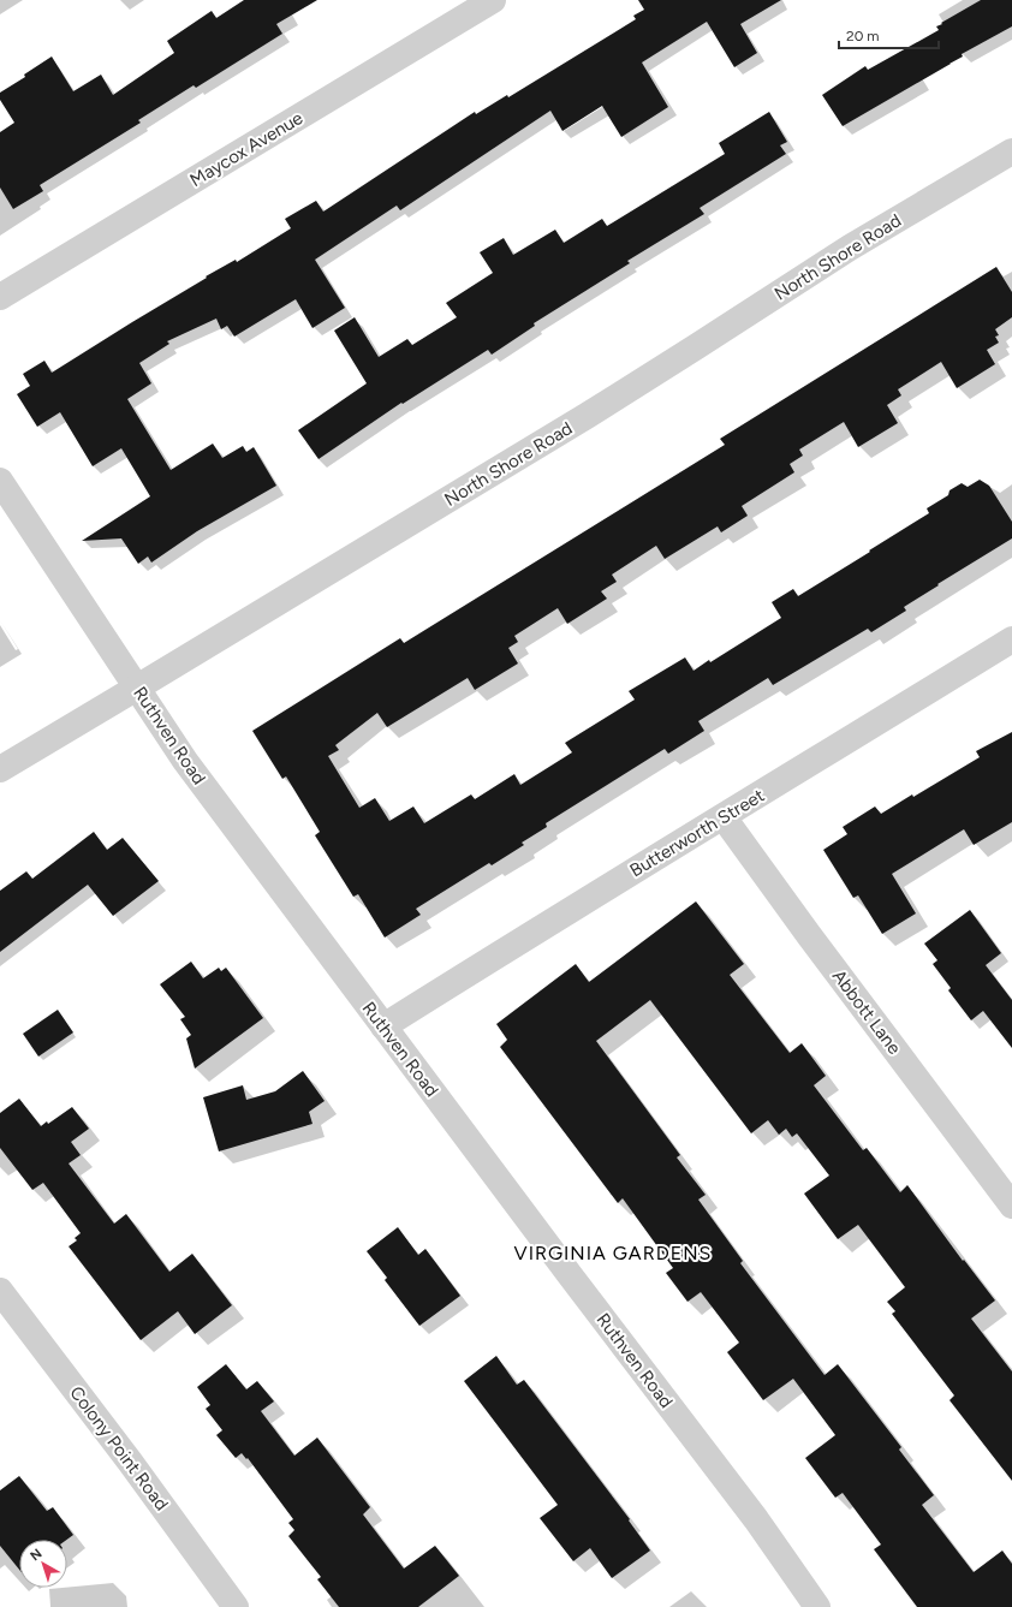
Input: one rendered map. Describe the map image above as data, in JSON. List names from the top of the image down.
{
  "streets": {
    "street": [
      "Maycox Avenue",
      "North Shore Road",
      "Ruthven Road",
      "Butterworth Street",
      "Abbott Lane",
      "Colony Point Road"
    ]
  },
  "crossings": [
    ["North Shore Road", "Ruthven Road"],
    ["Ruthven Road", "Butterworth Street"],
    ["Butterworth Street", "Abbott Lane"]
  ],
  "districts": ["VIRGINIA GARDENS"],
  "scale_bar": "20 m",
  "north": "top left"
}
